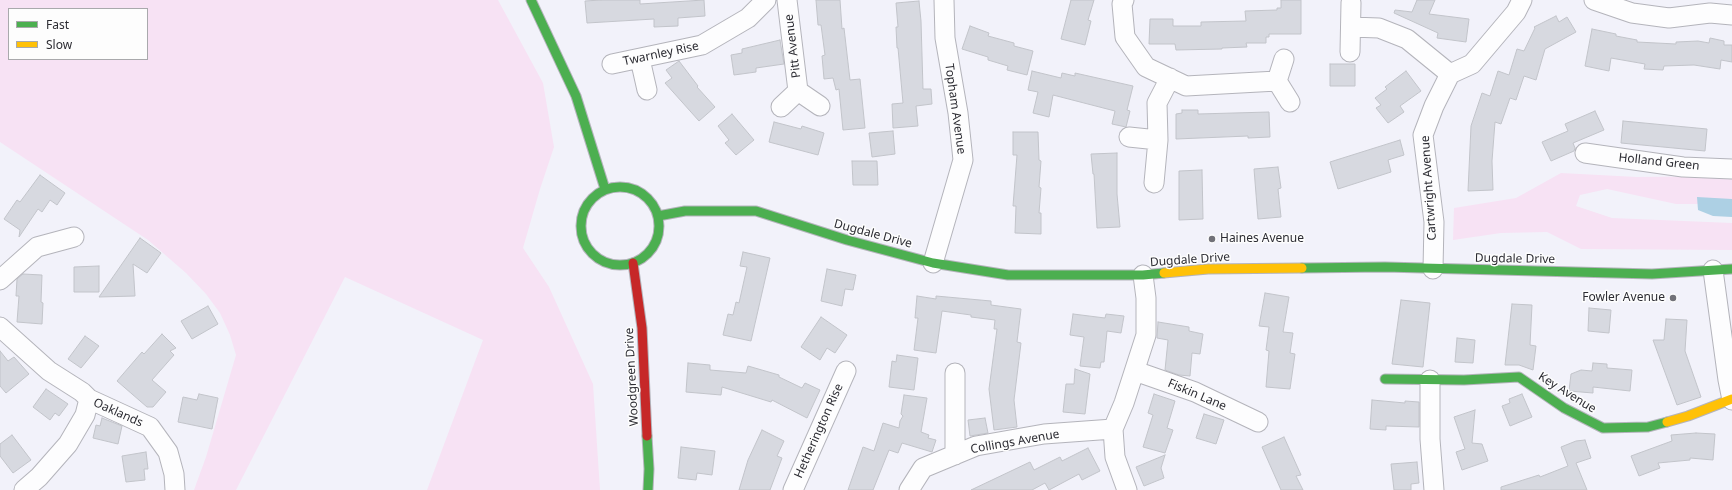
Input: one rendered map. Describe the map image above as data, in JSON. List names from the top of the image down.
{
  "streets": {
    "street": [
      "Pitt Avenue",
      "Twarnley Rise",
      "Topham Avenue",
      "Holland Green",
      "Cartwright Avenue",
      "Dugdale Drive",
      "Woodgreen Drive",
      "Key Avenue",
      "Fiskin Lane",
      "Oaklands",
      "Hetherington Rise",
      "Collings Avenue"
    ]
  },
  "crossings": [
    ["Topham Avenue", "Dugdale Drive"],
    ["Cartwright Avenue", "Dugdale Drive"],
    ["Dugdale Drive", "Woodgreen Drive"]
  ],
  "places": ["Haines Avenue", "Fowler Avenue"],
  "legend": ["Fast", "Slow"]
}
